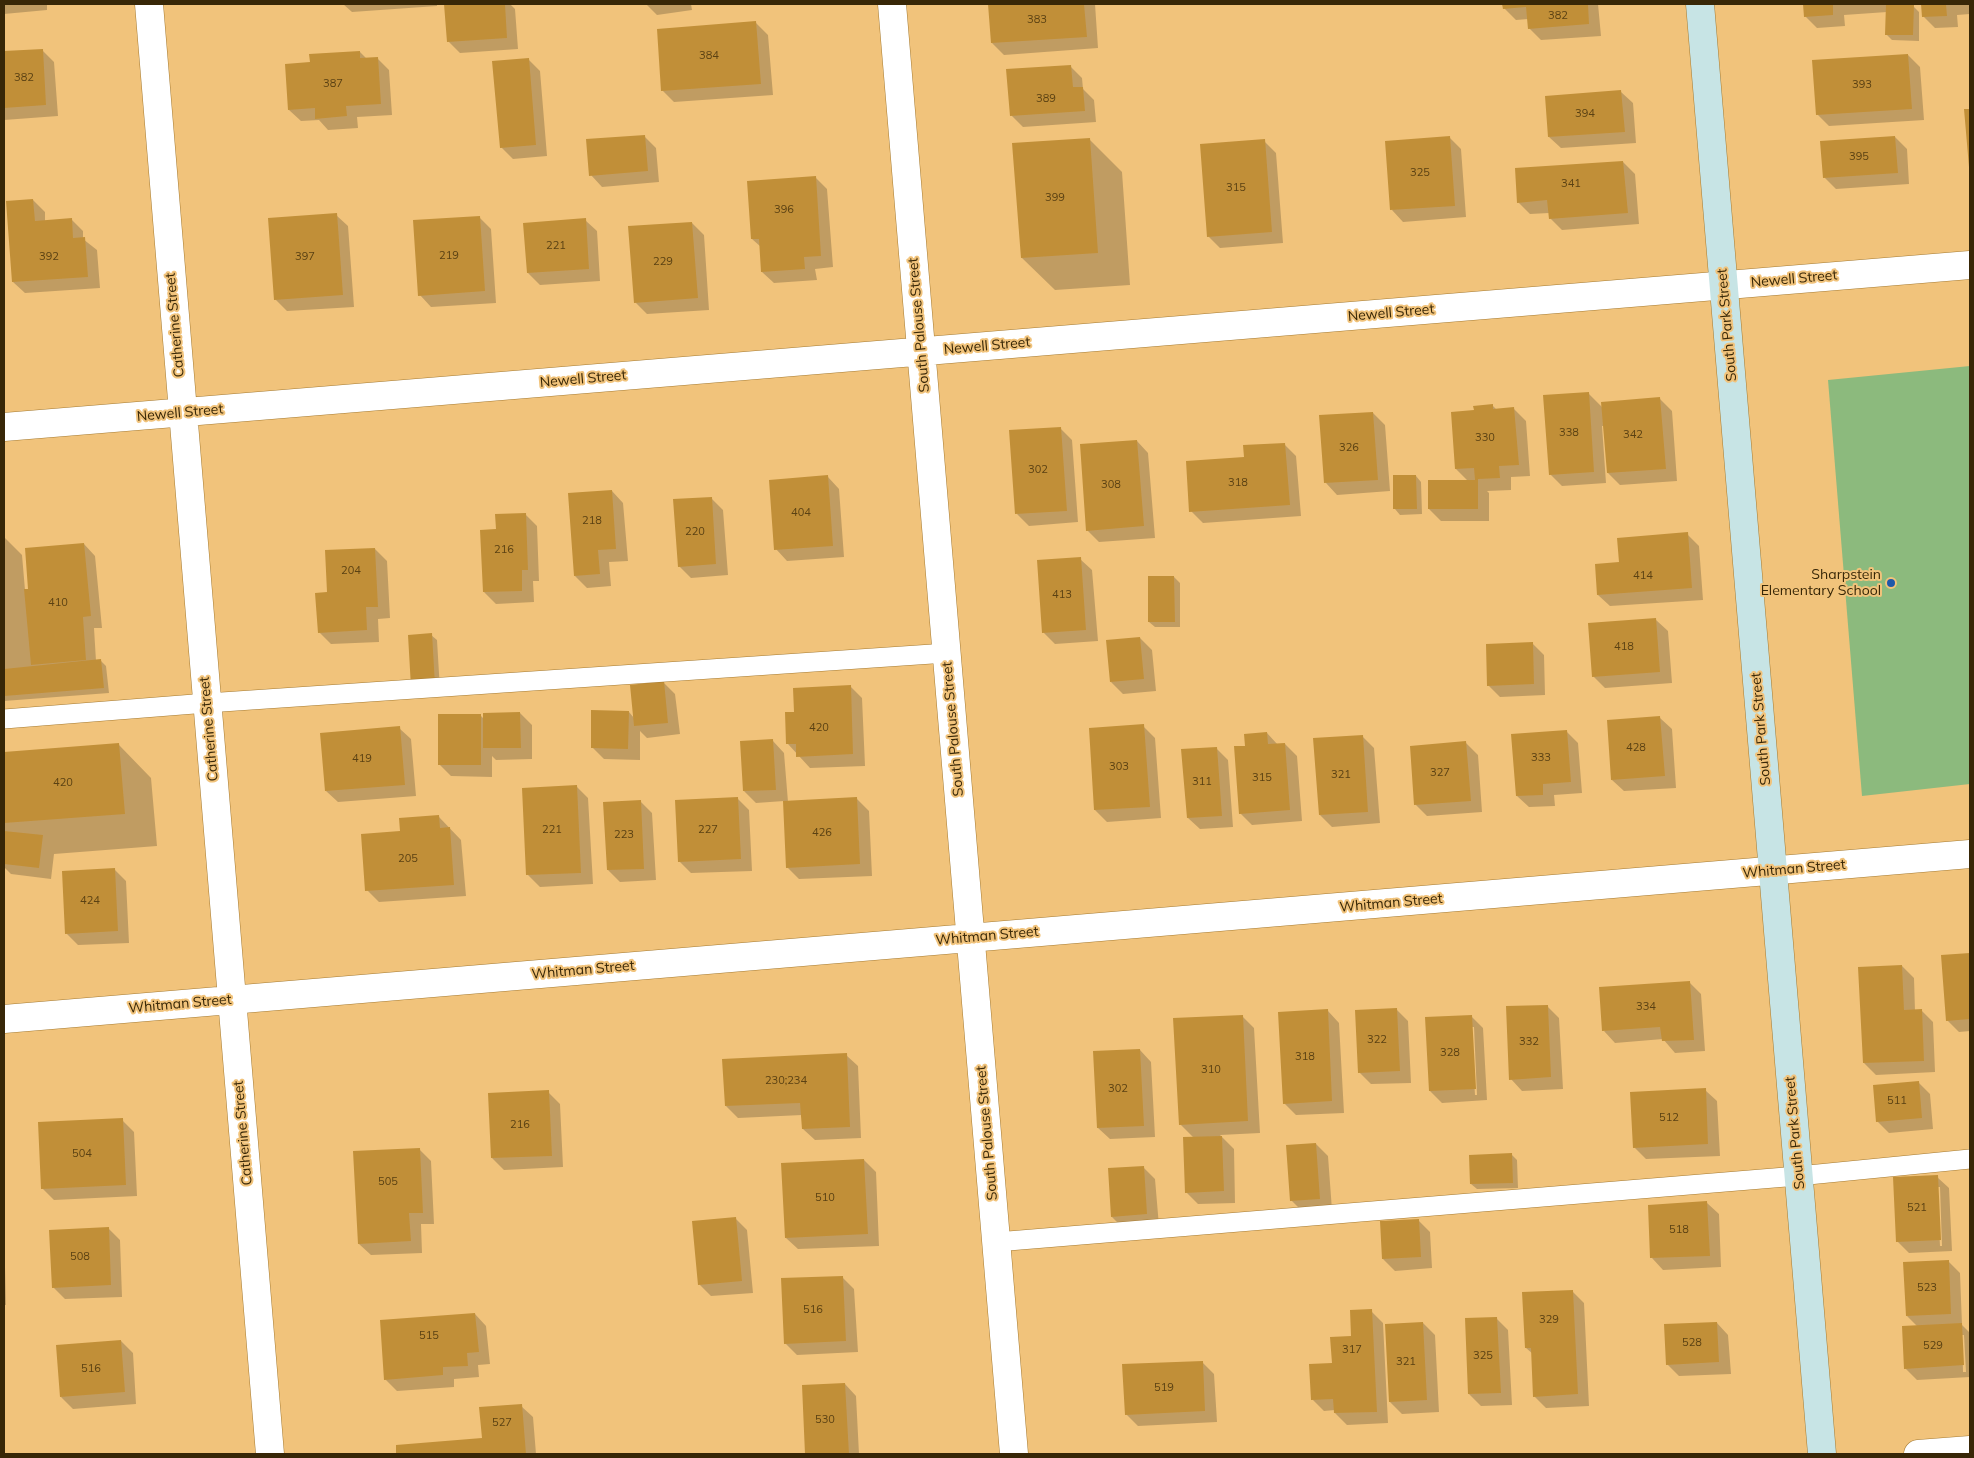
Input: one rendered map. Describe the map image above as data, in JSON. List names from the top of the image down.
{
  "streets": {
    "main road": ["South Park Street"],
    "street": [
      "Newell Street",
      "Catherine Street",
      "South Palouse Street",
      "Whitman Street"
    ]
  },
  "crossings": [
    ["Newell Street", "Catherine Street"],
    ["Newell Street", "South Palouse Street"],
    ["Newell Street", "South Park Street"],
    ["Catherine Street", "Whitman Street"],
    ["South Palouse Street", "Whitman Street"],
    ["South Park Street", "Whitman Street"]
  ],
  "places": ["Sharpstein Elementary School"],
  "house_numbers": [
    "382",
    "383",
    "384",
    "382",
    "387",
    "393",
    "389",
    "394",
    "395",
    "325",
    "341",
    "315",
    "399",
    "396",
    "221",
    "219",
    "392",
    "397",
    "229",
    "338",
    "342",
    "330",
    "326",
    "302",
    "318",
    "308",
    "404",
    "218",
    "220",
    "216",
    "204",
    "414",
    "413",
    "410",
    "418",
    "420",
    "428",
    "333",
    "419",
    "303",
    "327",
    "321",
    "315",
    "311",
    "420",
    "221",
    "227",
    "426",
    "223",
    "205",
    "424",
    "334",
    "322",
    "332",
    "328",
    "318",
    "310",
    "230;234",
    "302",
    "511",
    "512",
    "216",
    "504",
    "505",
    "510",
    "521",
    "518",
    "508",
    "523",
    "516",
    "329",
    "515",
    "528",
    "529",
    "317",
    "325",
    "321",
    "516",
    "519",
    "530",
    "527"
  ]
}
